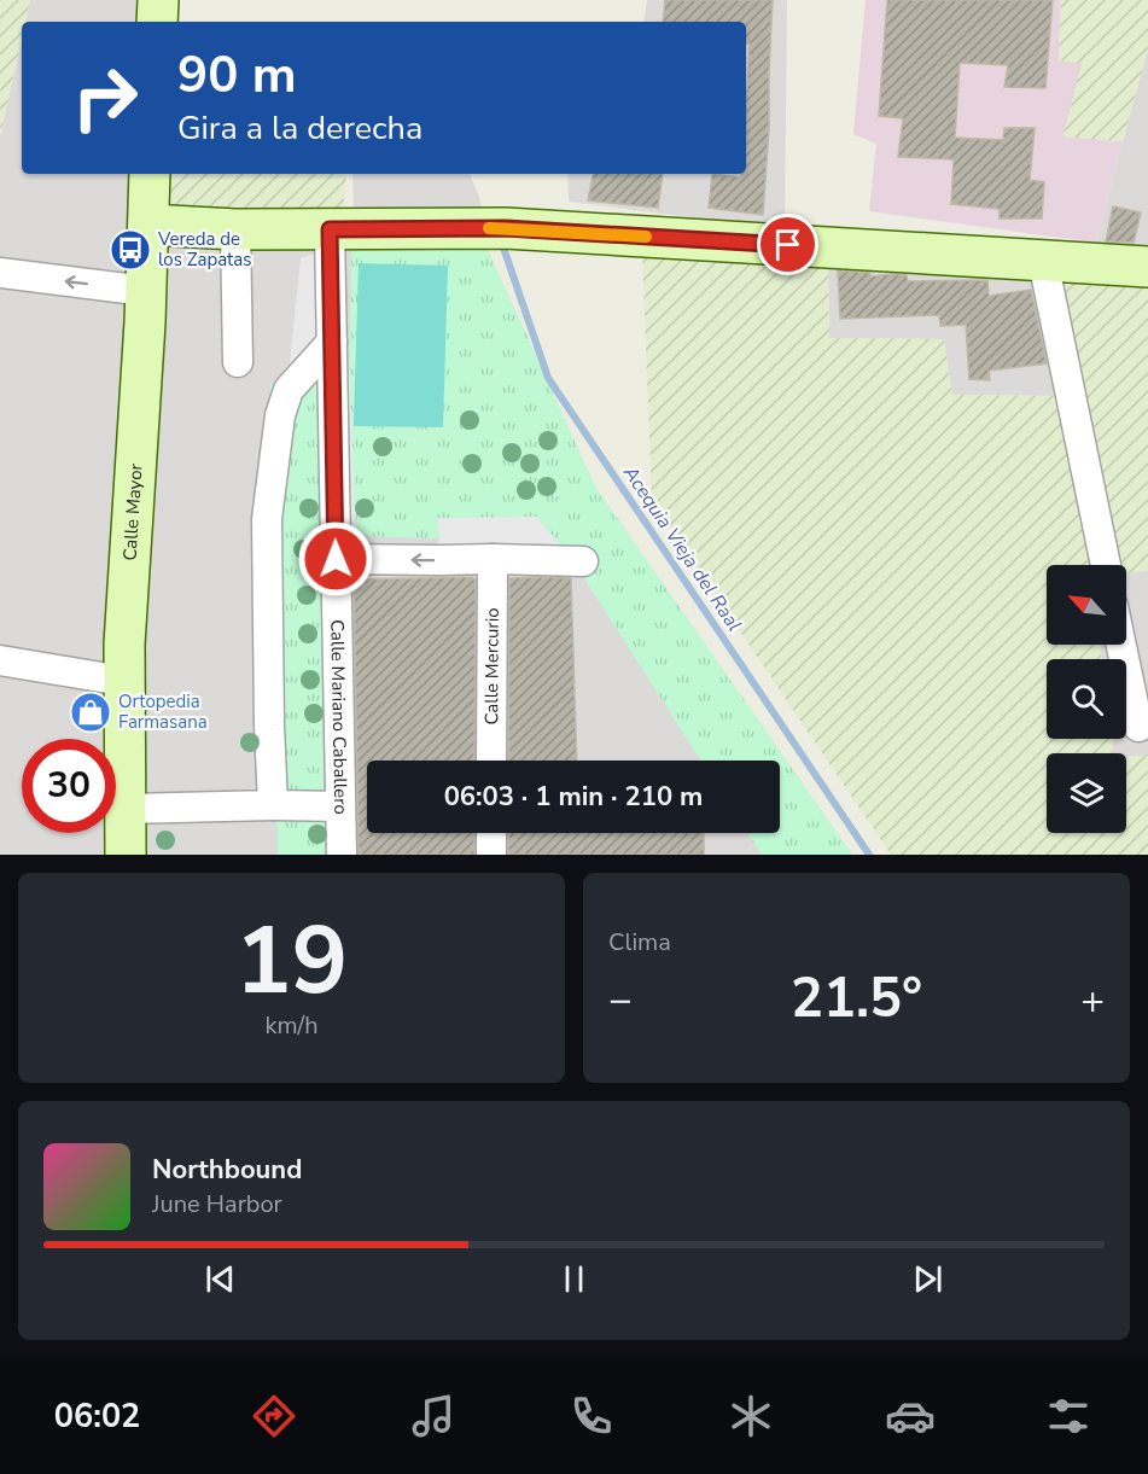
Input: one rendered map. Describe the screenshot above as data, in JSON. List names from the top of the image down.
{
  "streets": {
    "main road": ["Calle Mayor"],
    "street": ["Calle Mercurio", "Calle Mariano Caballero"]
  },
  "water": ["Acequia Vieja del Raal"],
  "places": {
    "bus stop": ["Vereda de los Zapatas"],
    "shop": ["Ortopedia Farmasana"]
  },
  "north": "top left",
  "page": {
    "turn": ["90 m", "Gira a la derecha"],
    "limit": "30",
    "trip": "06:03 · 1 min · 210 m",
    "tile": [
      ["19", "km/h"],
      "Clima"
    ],
    "heat": ["−", "21.5°", "+"],
    "song": ["Northbound", "June Harbor"],
    "tabs": "06:02"
  }
}
